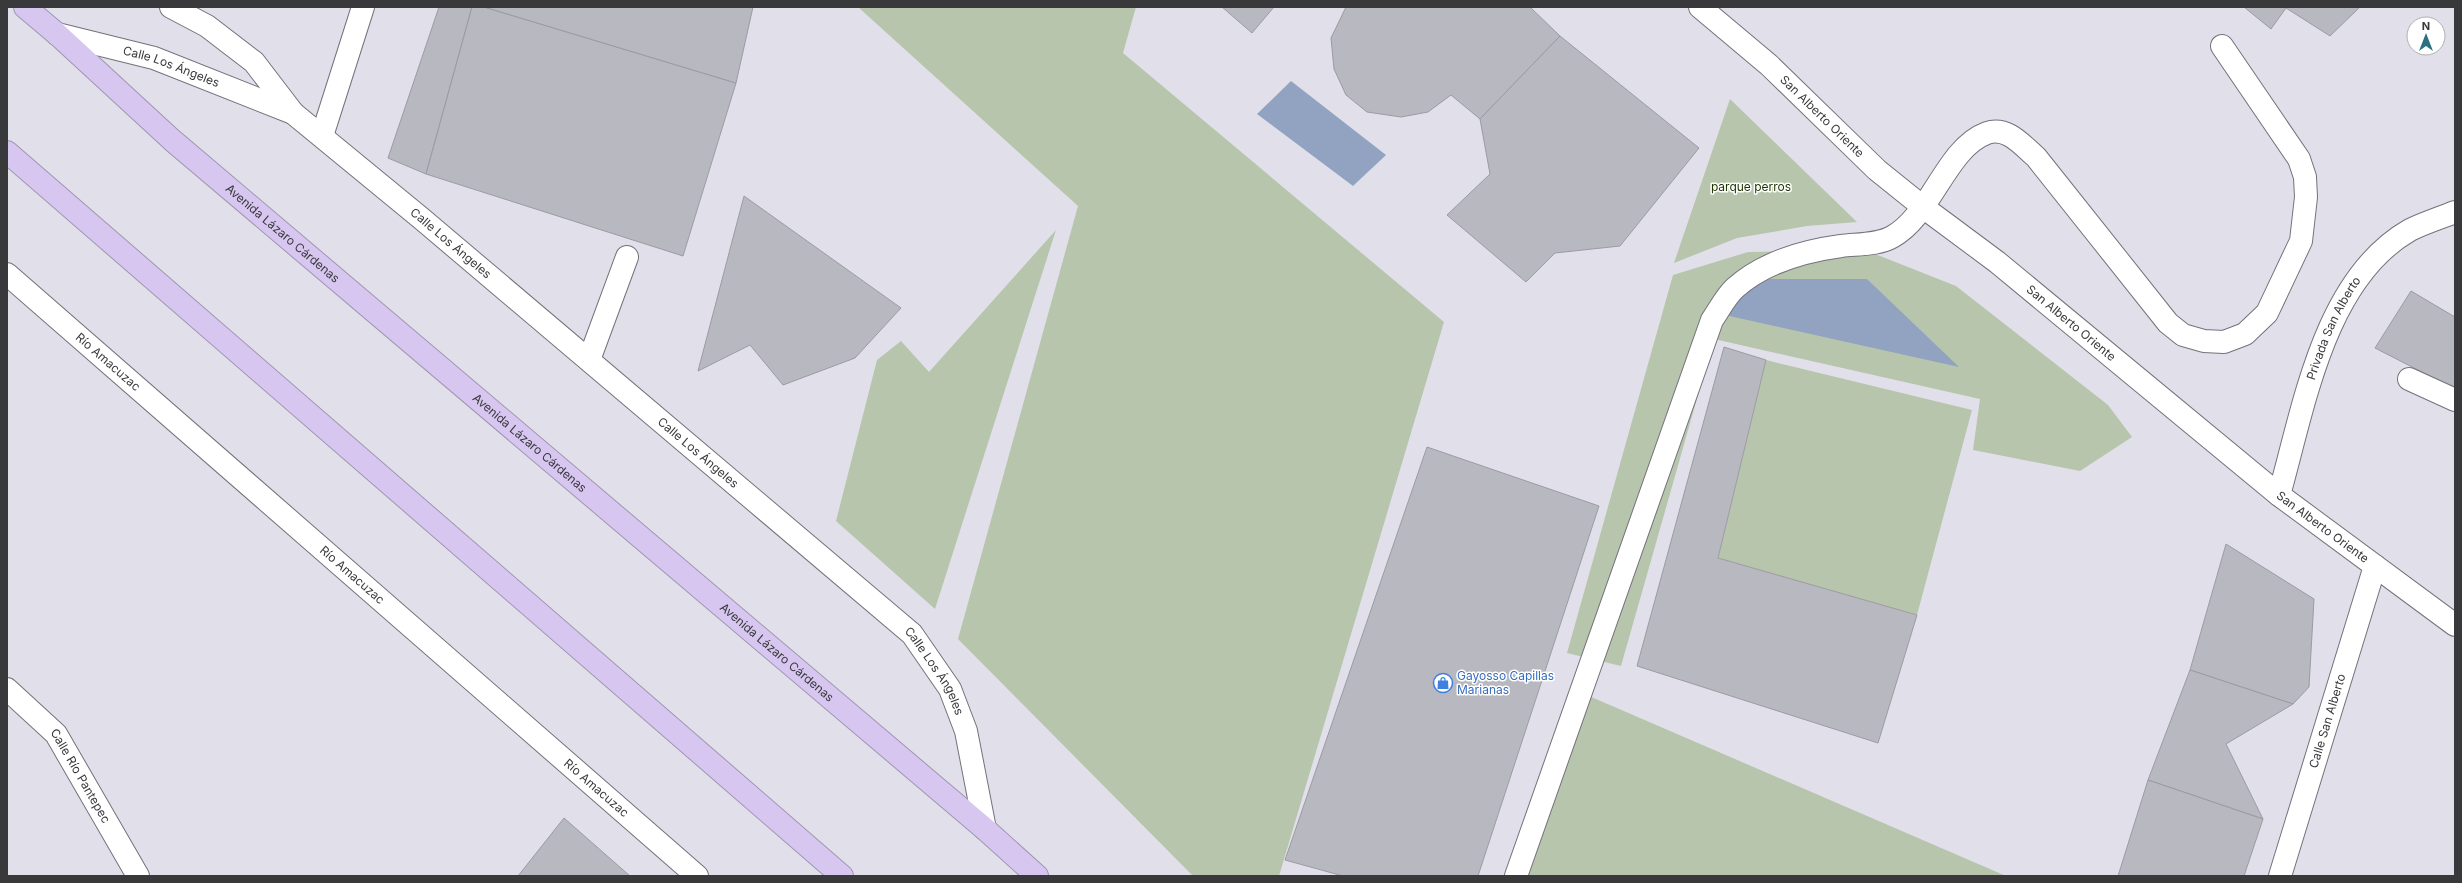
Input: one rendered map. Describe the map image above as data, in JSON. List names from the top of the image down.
{
  "streets": {
    "highway": ["Avenida Lázaro Cárdenas"],
    "street": [
      "Calle Los Ángeles",
      "San Alberto Oriente",
      "Privada San Alberto",
      "Río Amacuzac",
      "Calle San Alberto",
      "Calle Río Pantepec"
    ]
  },
  "crossings": [
    ["Calle Los Ángeles", "Avenida Lázaro Cárdenas"],
    ["San Alberto Oriente", "Privada San Alberto"],
    ["San Alberto Oriente", "Calle San Alberto"]
  ],
  "parks": ["parque perros"],
  "places": {
    "shop": ["Gayosso Capillas Marianas"]
  },
  "north": "top"
}
